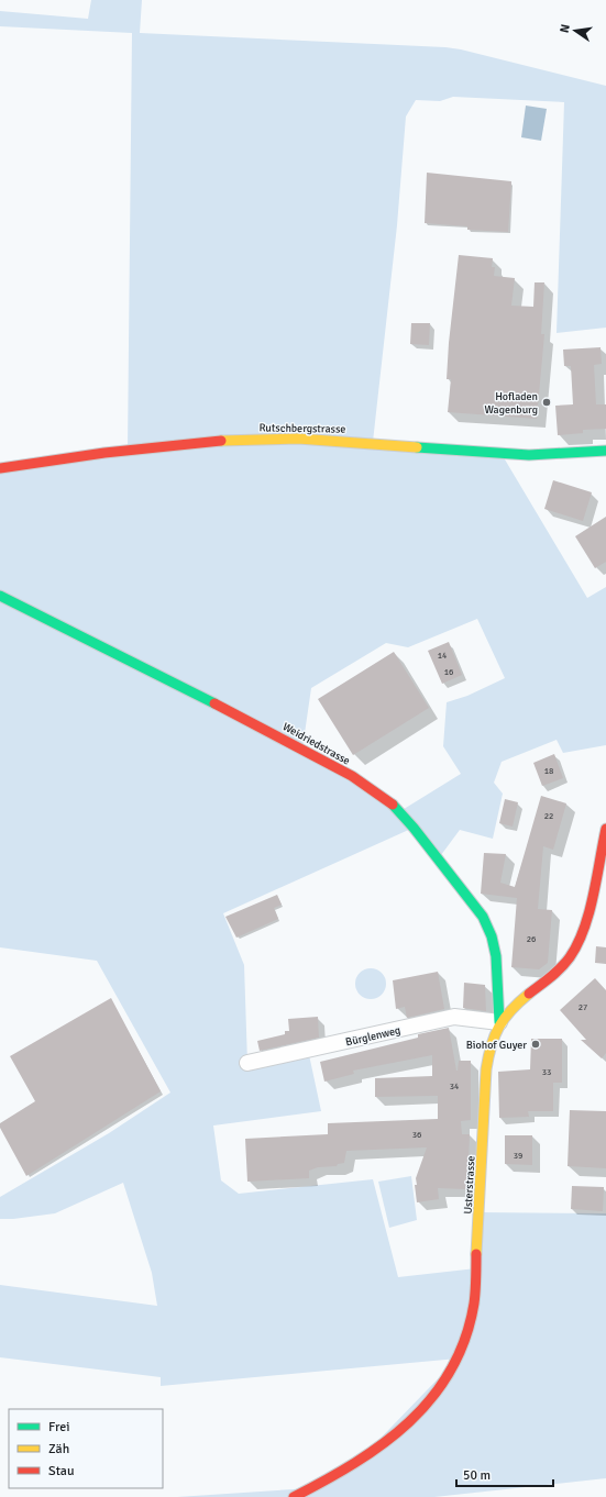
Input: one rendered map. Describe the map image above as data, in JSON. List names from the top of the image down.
{
  "streets": {
    "street": [
      "Rutschbergstrasse",
      "Weidriedstrasse",
      "Bürglenweg",
      "Usterstrasse"
    ]
  },
  "crossings": [
    ["Weidriedstrasse", "Bürglenweg"],
    ["Weidriedstrasse", "Usterstrasse"],
    ["Bürglenweg", "Usterstrasse"]
  ],
  "places": ["Hofladen Wagenburg", "Biohof Guyer"],
  "house_numbers": [
    "14",
    "16",
    "18",
    "22",
    "26",
    "27",
    "33",
    "34",
    "36",
    "39"
  ],
  "legend": ["Frei", "Zäh", "Stau"],
  "scale_bar": "50 m",
  "north": "left"
}
